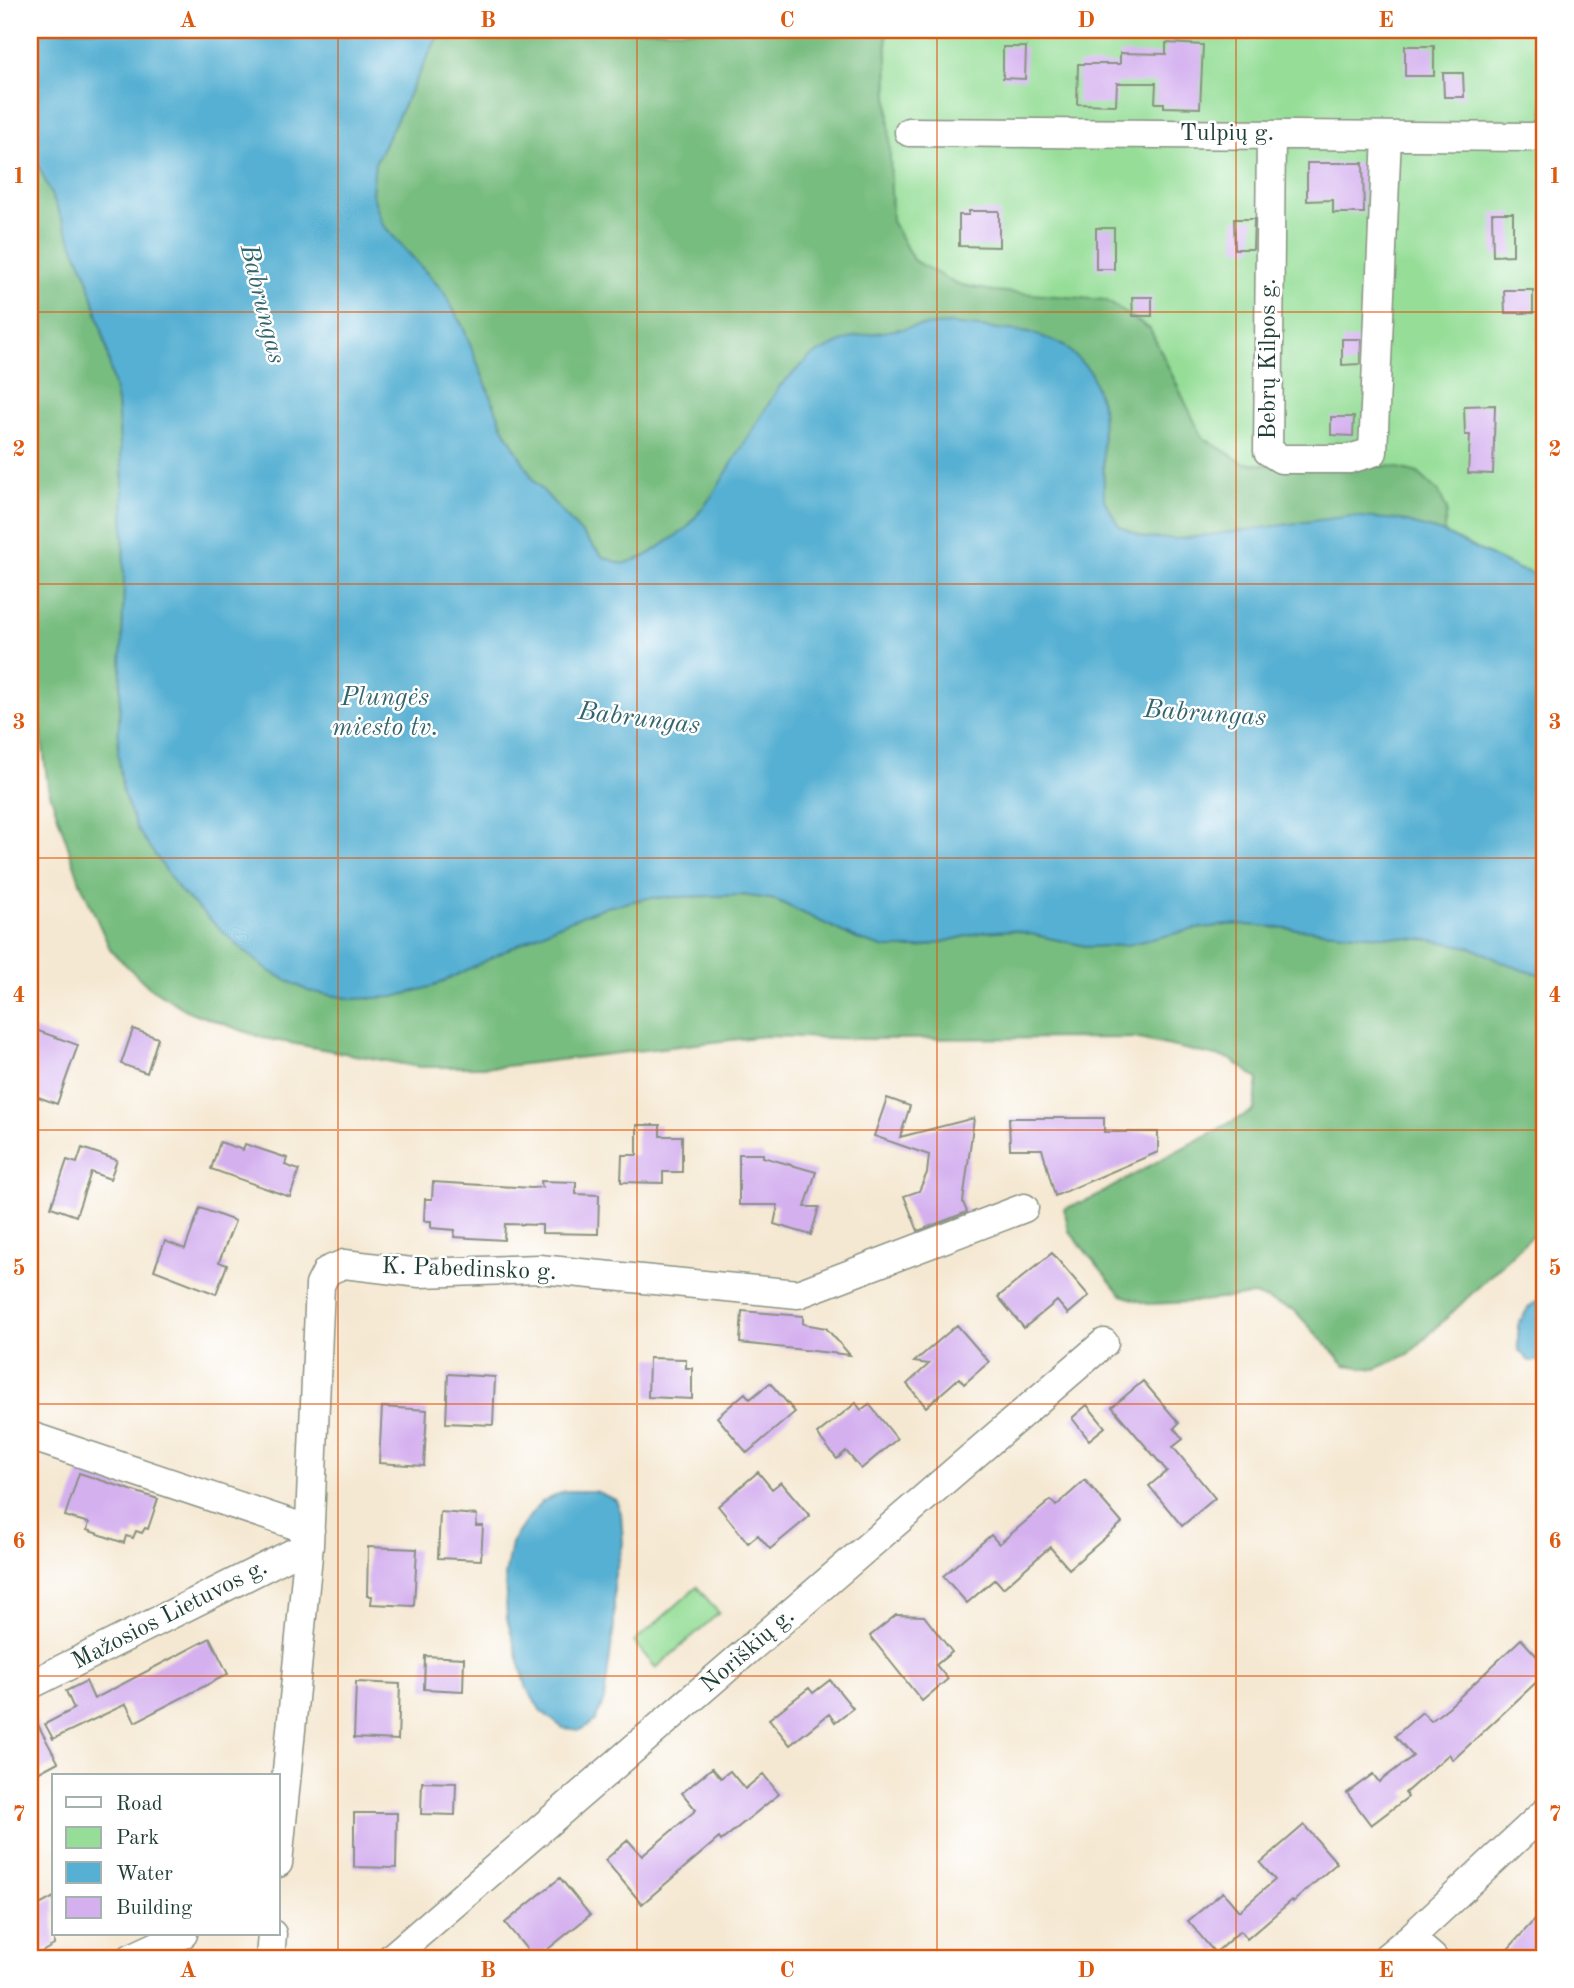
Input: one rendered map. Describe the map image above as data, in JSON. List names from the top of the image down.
{
  "streets": {
    "street": [
      "Tulpių g.",
      "Bebrų Kilpos g.",
      "K. Pabedinsko g.",
      "Mažosios Lietuvos g.",
      "Noriškių g."
    ]
  },
  "crossings": [
    ["Tulpių g.", "Bebrų Kilpos g."],
    ["K. Pabedinsko g.", "Mažosios Lietuvos g."]
  ],
  "water": ["Babrungas", "Plungės miesto tv."],
  "legend": [
    "Road",
    "Park",
    "Water",
    "Building"
  ],
  "grid": {
    "columns": [
      "A",
      "B",
      "C",
      "D",
      "E"
    ],
    "rows": [
      "1",
      "2",
      "3",
      "4",
      "5",
      "6",
      "7"
    ]
  }
}
